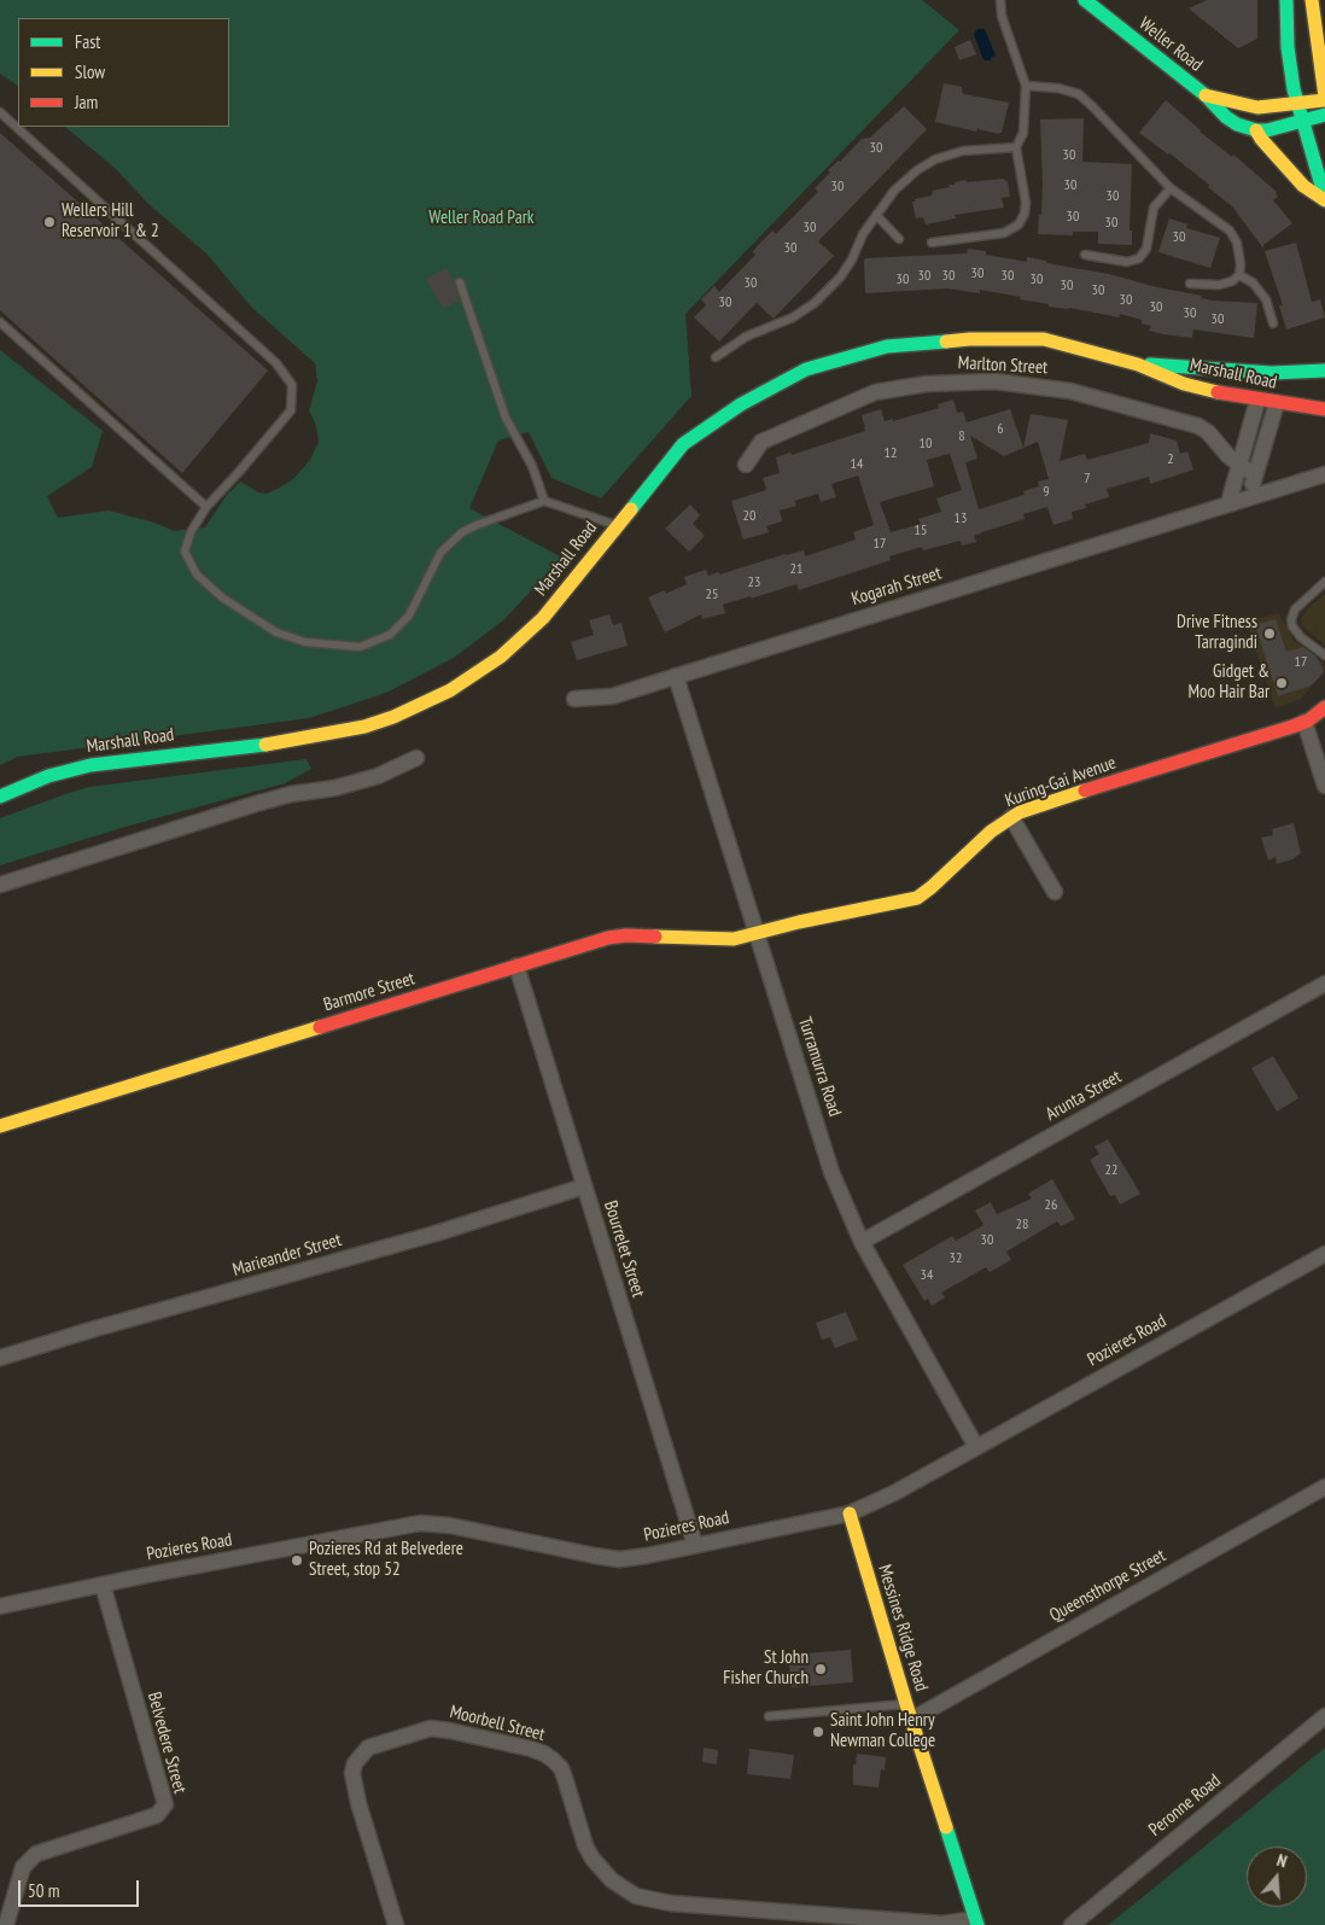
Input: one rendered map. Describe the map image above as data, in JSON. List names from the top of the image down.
{
  "streets": {
    "street": [
      "Weller Road",
      "Marlton Street",
      "Marshall Road",
      "Kogarah Street",
      "Kuring-Gai Avenue",
      "Barmore Street",
      "Turramurra Road",
      "Arunta Street",
      "Bourrelet Street",
      "Marieander Street",
      "Pozieres Road",
      "Queensthorpe Street",
      "Messines Ridge Road",
      "Moorbell Street",
      "Belvedere Street",
      "Peronne Road"
    ]
  },
  "crossings": [
    ["Kogarah Street", "Turramurra Road"],
    ["Kuring-Gai Avenue", "Barmore Street"],
    ["Kuring-Gai Avenue", "Turramurra Road"],
    ["Barmore Street", "Turramurra Road"],
    ["Barmore Street", "Bourrelet Street"],
    ["Turramurra Road", "Arunta Street"],
    ["Turramurra Road", "Pozieres Road"],
    ["Bourrelet Street", "Marieander Street"],
    ["Bourrelet Street", "Pozieres Road"],
    ["Pozieres Road", "Messines Ridge Road"],
    ["Pozieres Road", "Belvedere Street"],
    ["Queensthorpe Street", "Messines Ridge Road"],
    ["Messines Ridge Road", "Moorbell Street"]
  ],
  "parks": ["Weller Road Park"],
  "places": [
    "Wellers Hill Reservoir 1 & 2",
    "Drive Fitness Tarragindi",
    "Gidget & Moo Hair Bar",
    "Pozieres Rd at Belvedere Street, stop 52",
    "St John Fisher Church",
    "Saint John Henry Newman College"
  ],
  "house_numbers": [
    "30",
    "30",
    "30",
    "30",
    "30",
    "30",
    "30",
    "30",
    "30",
    "30",
    "30",
    "30",
    "30",
    "30",
    "30",
    "30",
    "30",
    "30",
    "30",
    "30",
    "30",
    "30",
    "30",
    "30",
    "6",
    "8",
    "10",
    "12",
    "2",
    "14",
    "7",
    "9",
    "20",
    "13",
    "15",
    "17",
    "21",
    "23",
    "25",
    "17",
    "22",
    "26",
    "28",
    "30",
    "32",
    "34"
  ],
  "legend": ["Fast", "Slow", "Jam"],
  "scale_bar": "50 m",
  "north": "top"
}
